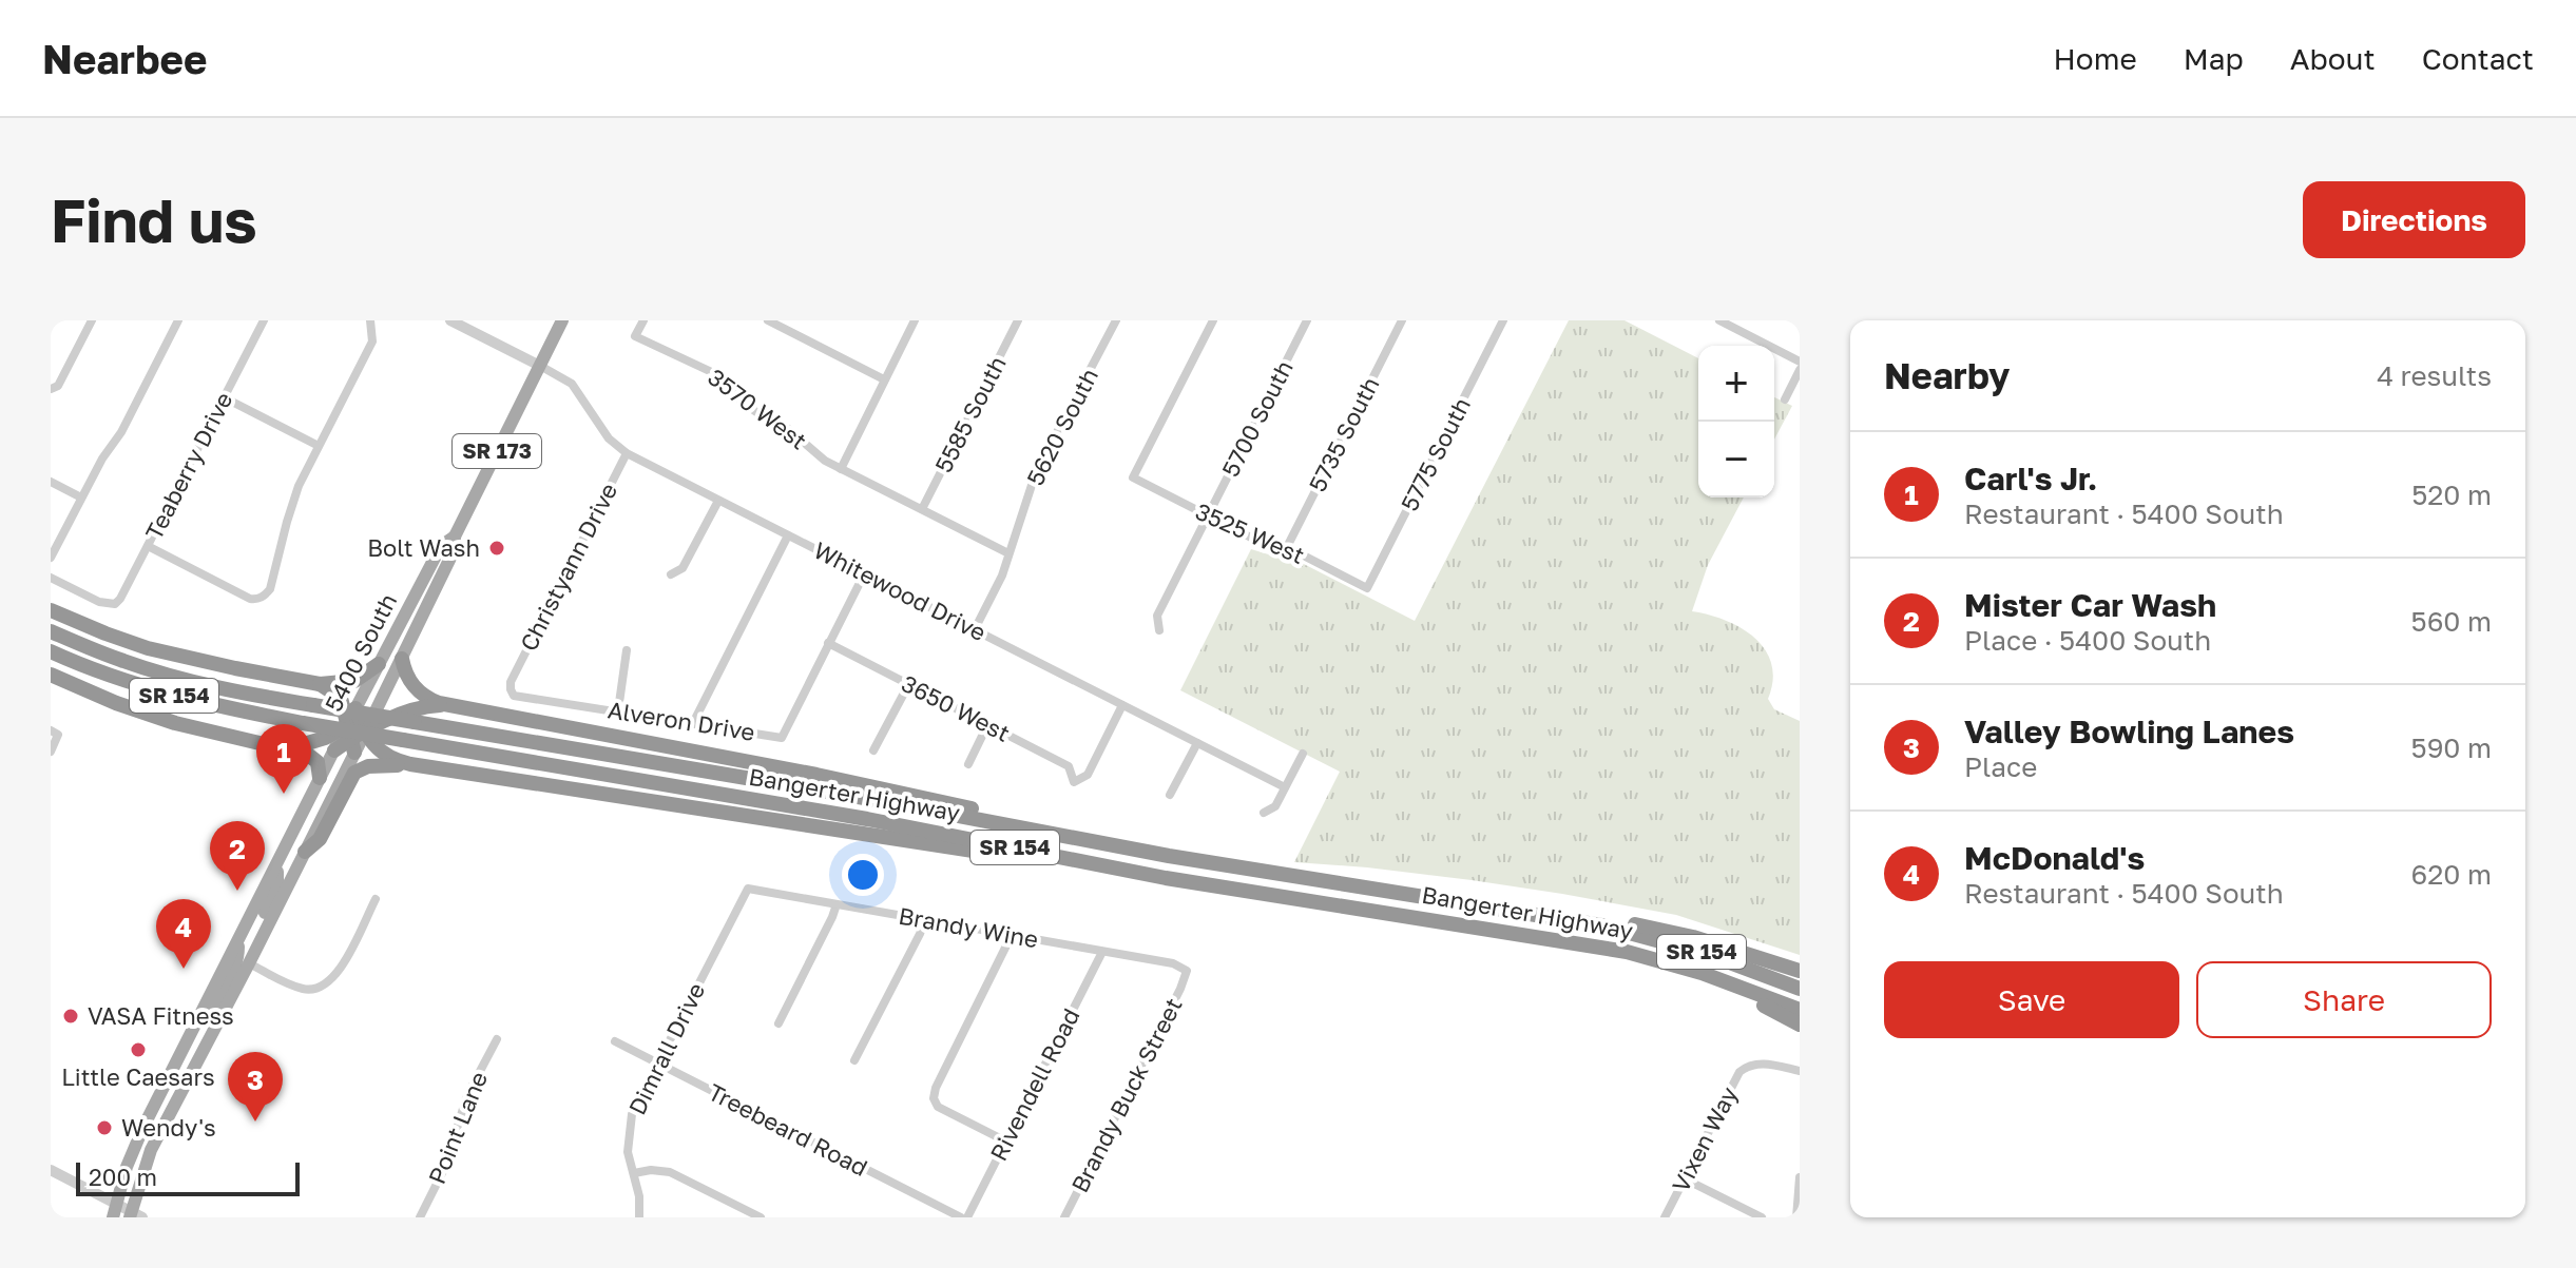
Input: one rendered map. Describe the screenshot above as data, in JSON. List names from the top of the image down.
{
  "streets": {
    "highway": ["SR 154", "Bangerter Highway"],
    "main road": ["SR 173", "5400 South"],
    "street": [
      "3570 West",
      "5585 South",
      "5700 South",
      "5620 South",
      "5735 South",
      "5775 South",
      "Teaberry Drive",
      "3525 West",
      "Christyann Drive",
      "Whitewood Drive",
      "3650 West",
      "Alveron Drive",
      "Brandy Wine",
      "Dimrall Drive",
      "Rivendell Road",
      "Brandy Buck Street",
      "Point Lane",
      "Treebeard Road",
      "Vixen Way"
    ]
  },
  "crossings": [
    ["3570 West", "5585 South"],
    ["3570 West", "5620 South"],
    ["5700 South", "3525 West"],
    ["5620 South", "Whitewood Drive"],
    ["5735 South", "3525 West"],
    ["5775 South", "3525 West"],
    ["Christyann Drive", "Whitewood Drive"],
    ["Christyann Drive", "Alveron Drive"],
    ["Whitewood Drive", "5400 South"],
    ["Whitewood Drive", "3650 West"],
    ["Whitewood Drive", "Alveron Drive"],
    ["3650 West", "Alveron Drive"],
    ["Brandy Wine", "Dimrall Drive"],
    ["Brandy Wine", "Rivendell Road"],
    ["Brandy Wine", "Brandy Buck Street"],
    ["Dimrall Drive", "Treebeard Road"],
    ["Rivendell Road", "Treebeard Road"]
  ],
  "places": [
    "Bolt Wash",
    "VASA Fitness",
    "Little Caesars",
    "Wendy's"
  ],
  "scale_bar": "200 m",
  "page": {
    "header": "Nearbee",
    "nav": [
      "Home",
      "Map",
      "About",
      "Contact"
    ],
    "buttons": [
      "Directions",
      ["Save", "Share"]
    ],
    "title": "Find us",
    "heading": ["Nearby", "4 results"],
    "map_buttons": ["+", "−"],
    "list": [
      {
        "mark": "1",
        "name": "Carl's Jr.",
        "note": "Restaurant · 5400 South",
        "value": "520 m"
      },
      {
        "mark": "2",
        "name": "Mister Car Wash",
        "note": "Place · 5400 South",
        "value": "560 m"
      },
      {
        "mark": "3",
        "name": "Valley Bowling Lanes",
        "note": "Place",
        "value": "590 m"
      },
      {
        "mark": "4",
        "name": "McDonald's",
        "note": "Restaurant · 5400 South",
        "value": "620 m"
      }
    ],
    "pins": [
      "1",
      "2",
      "4",
      "3"
    ],
    "scale": "200 m"
  }
}
